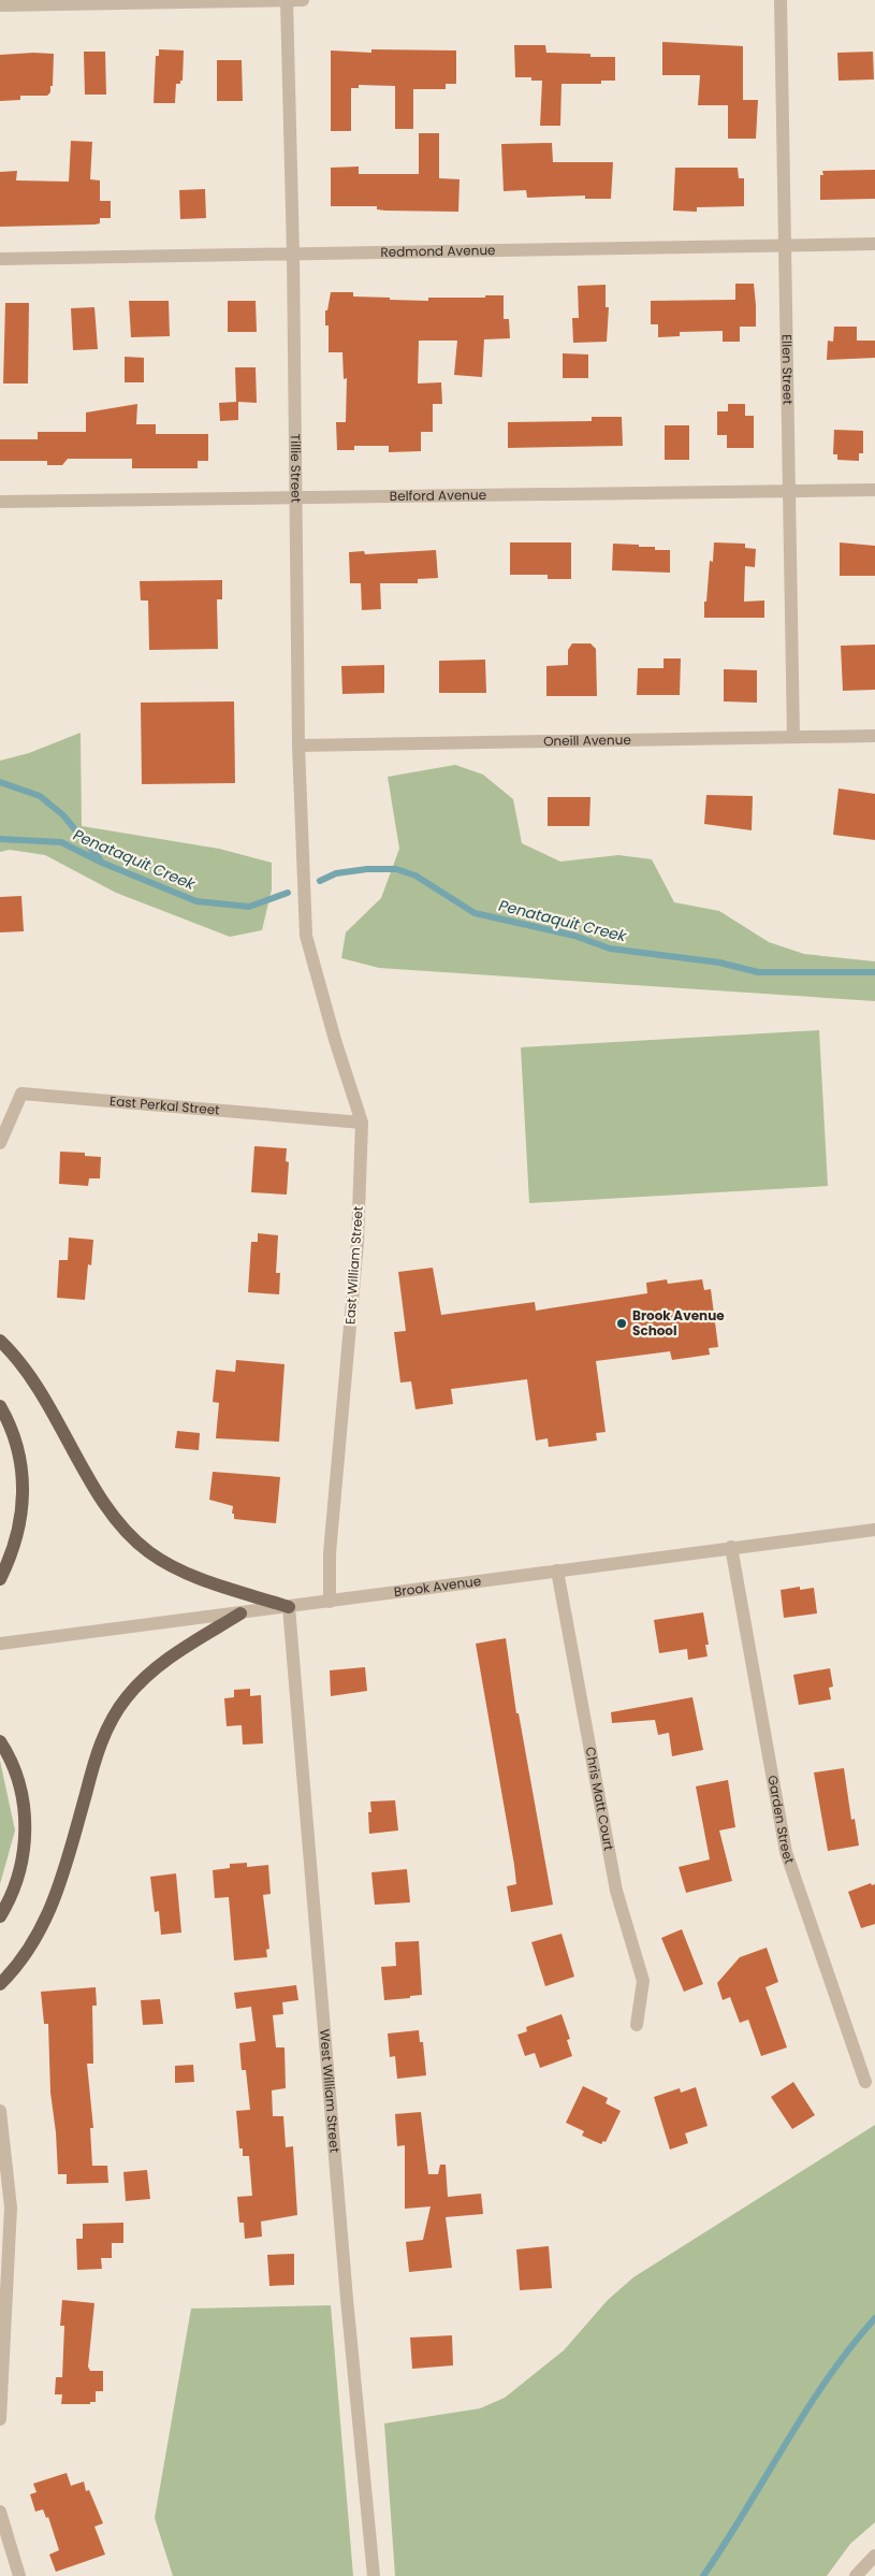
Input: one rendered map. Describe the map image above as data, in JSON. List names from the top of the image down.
{
  "streets": {
    "street": [
      "Redmond Avenue",
      "Ellen Street",
      "Tillie Street",
      "Belford Avenue",
      "Oneill Avenue",
      "East Perkal Street",
      "East William Street",
      "Brook Avenue",
      "Chris Matt Court",
      "Garden Street",
      "West William Street"
    ]
  },
  "crossings": [
    ["Redmond Avenue", "Ellen Street"],
    ["Redmond Avenue", "Tillie Street"],
    ["Ellen Street", "Belford Avenue"],
    ["Ellen Street", "Oneill Avenue"],
    ["Tillie Street", "Belford Avenue"],
    ["Tillie Street", "Oneill Avenue"],
    ["Tillie Street", "East William Street"],
    ["East Perkal Street", "East William Street"],
    ["East William Street", "Brook Avenue"],
    ["Brook Avenue", "Chris Matt Court"],
    ["Brook Avenue", "Garden Street"],
    ["Brook Avenue", "West William Street"]
  ],
  "water": ["Penataquit Creek"],
  "places": ["Brook Avenue School"]
}
